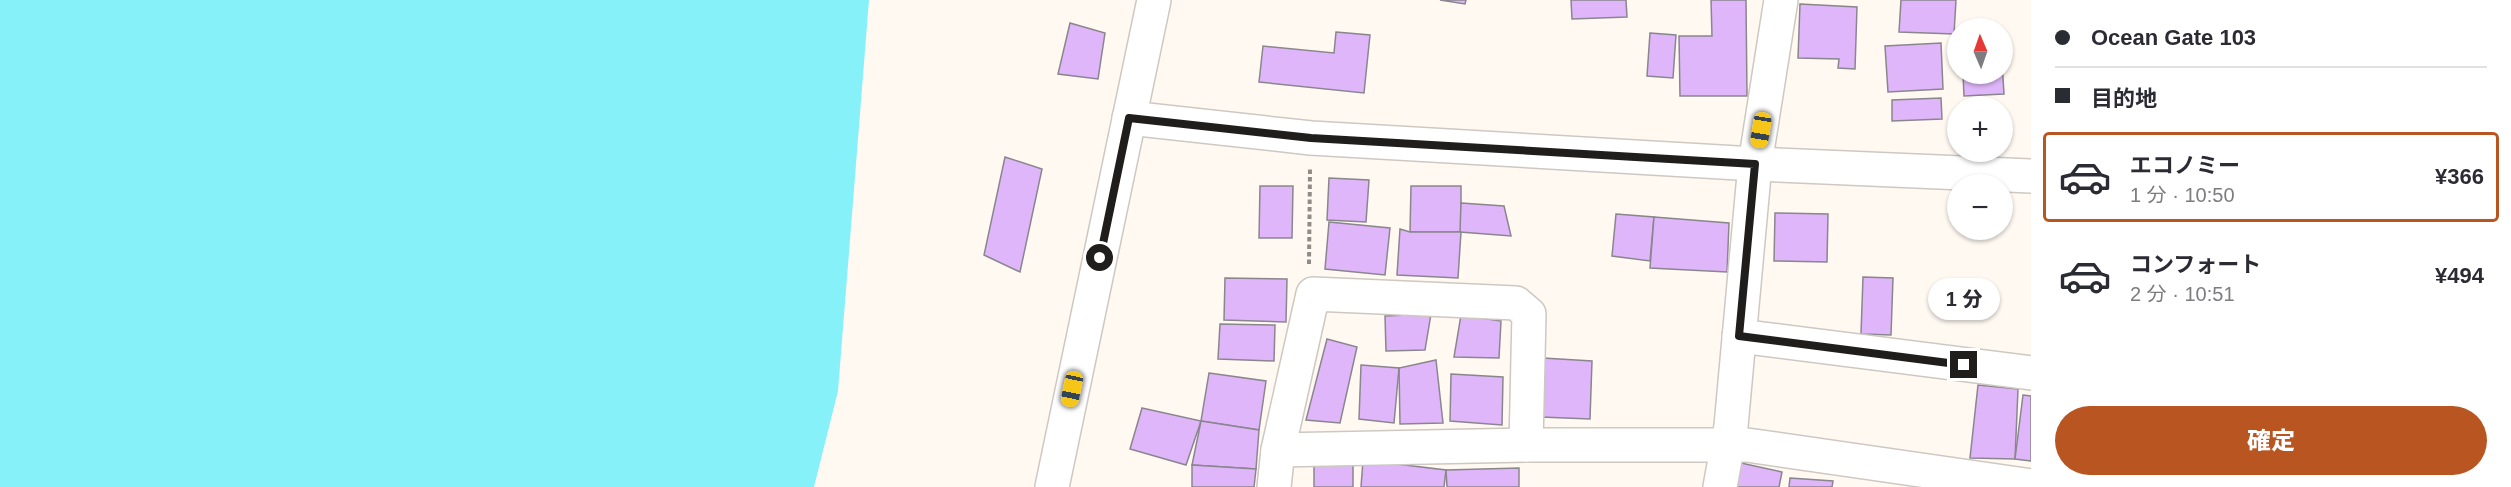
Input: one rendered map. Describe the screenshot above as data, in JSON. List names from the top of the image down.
{
  "north": "top",
  "page": {
    "banner": ["Ocean Gate 103", "目的地"],
    "map_buttons": ["+", "−"],
    "list": [
      {
        "name": "エコノミー",
        "note": "1 分 · 10:50",
        "value": "¥366"
      },
      {
        "name": "コンフォート",
        "note": "2 分 · 10:51",
        "value": "¥494"
      }
    ],
    "bubble": "1 分",
    "buttons": "確定"
  }
}
